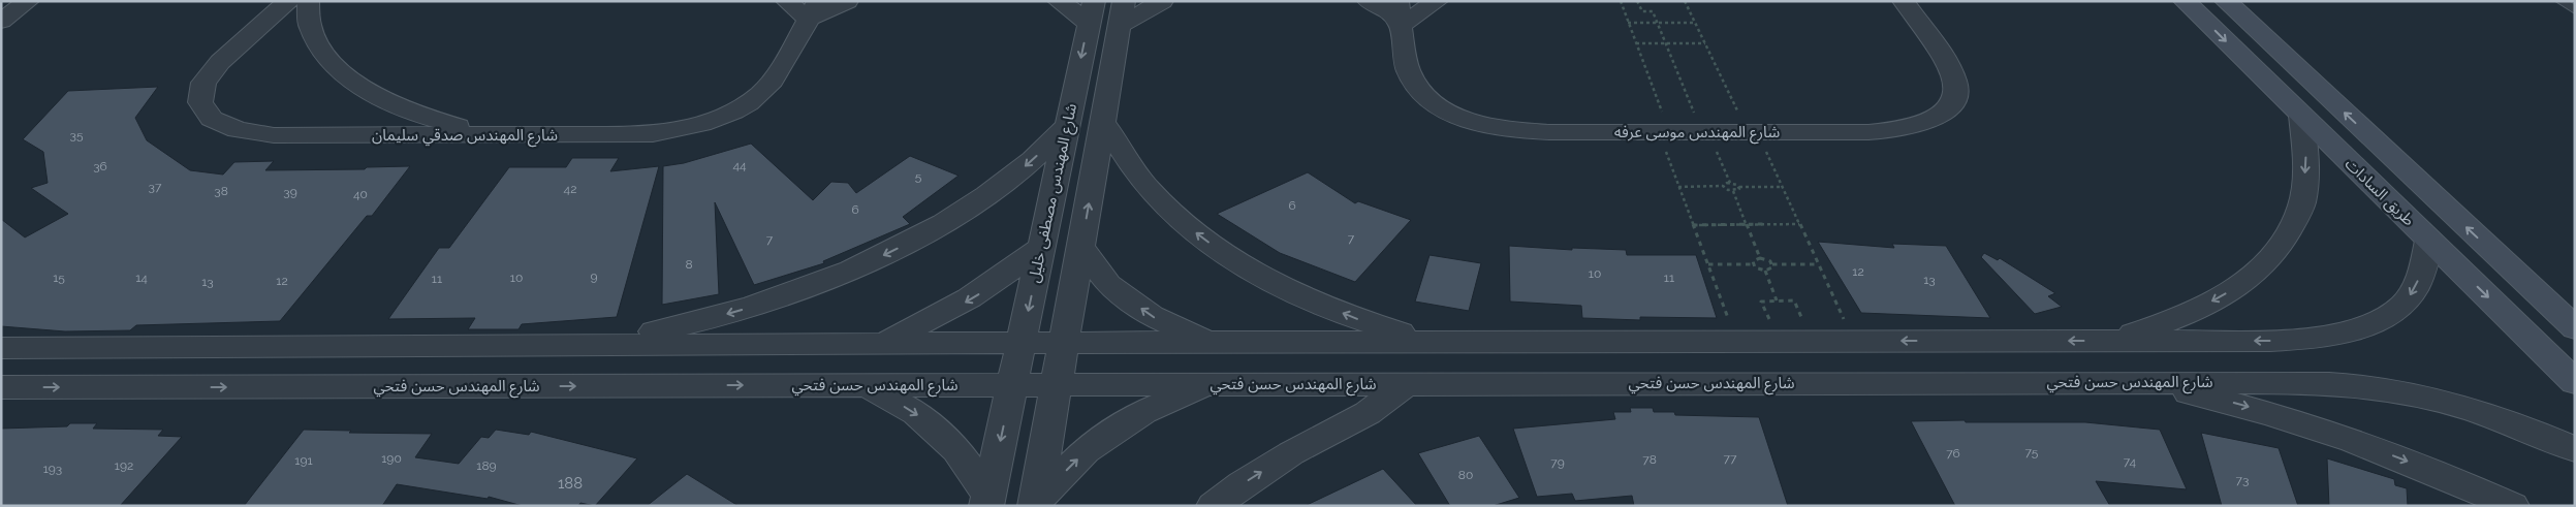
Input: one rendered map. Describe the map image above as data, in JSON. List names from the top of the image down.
{
  "streets": {
    "main road": ["طريق السادات"],
    "street": [
      "شارع المهندس موسى عرفه",
      "شارع المهندس صدقي سليمان",
      "شارع المهندس مصطفى خليل",
      "شارع المهندس حسن فتحي"
    ]
  },
  "crossings": [
    ["شارع المهندس مصطفى خليل", "شارع المهندس حسن فتحي"]
  ],
  "house_numbers": [
    "35",
    "44",
    "36",
    "5",
    "37",
    "42",
    "38",
    "39",
    "40",
    "6",
    "6",
    "7",
    "7",
    "8",
    "12",
    "10",
    "9",
    "15",
    "14",
    "10",
    "11",
    "11",
    "13",
    "12",
    "13",
    "75",
    "76",
    "190",
    "77",
    "78",
    "191",
    "74",
    "79",
    "192",
    "189",
    "193",
    "80",
    "73",
    "188"
  ]
}
